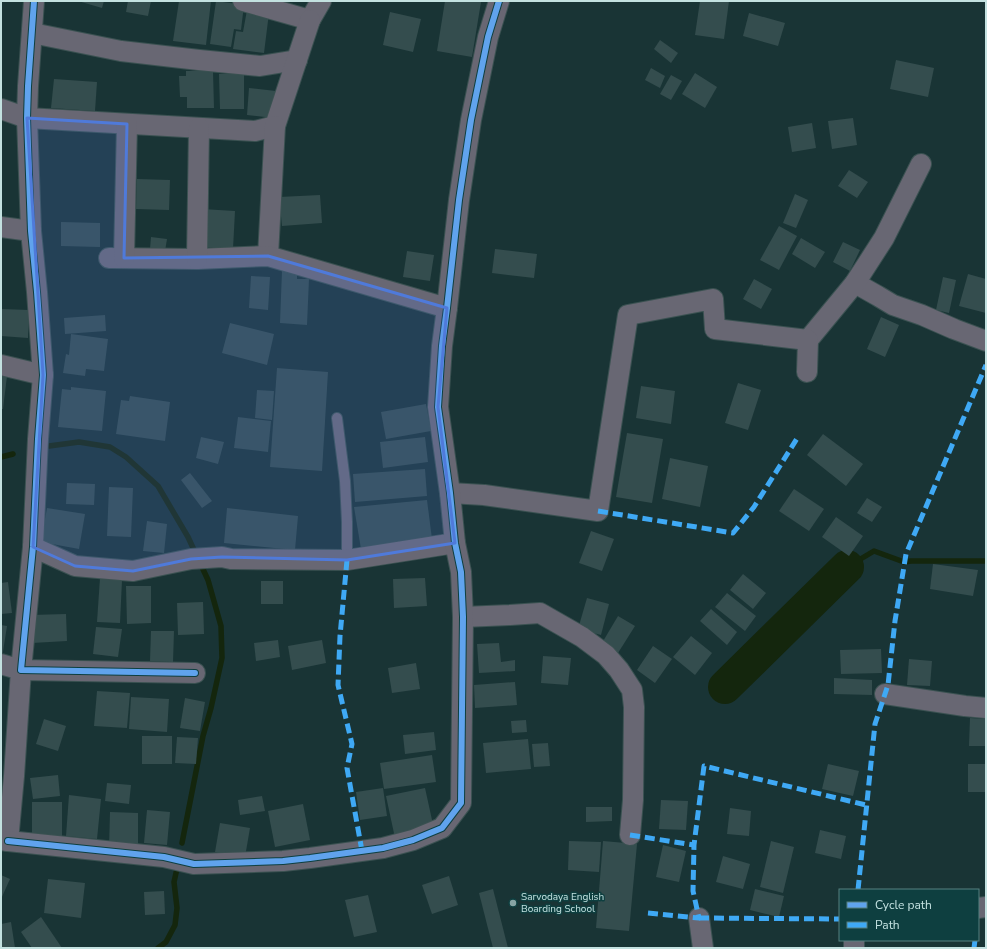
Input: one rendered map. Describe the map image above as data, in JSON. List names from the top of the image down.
{
  "places": ["Sarvodaya English Boarding School"],
  "legend": ["Cycle path", "Path"]
}
